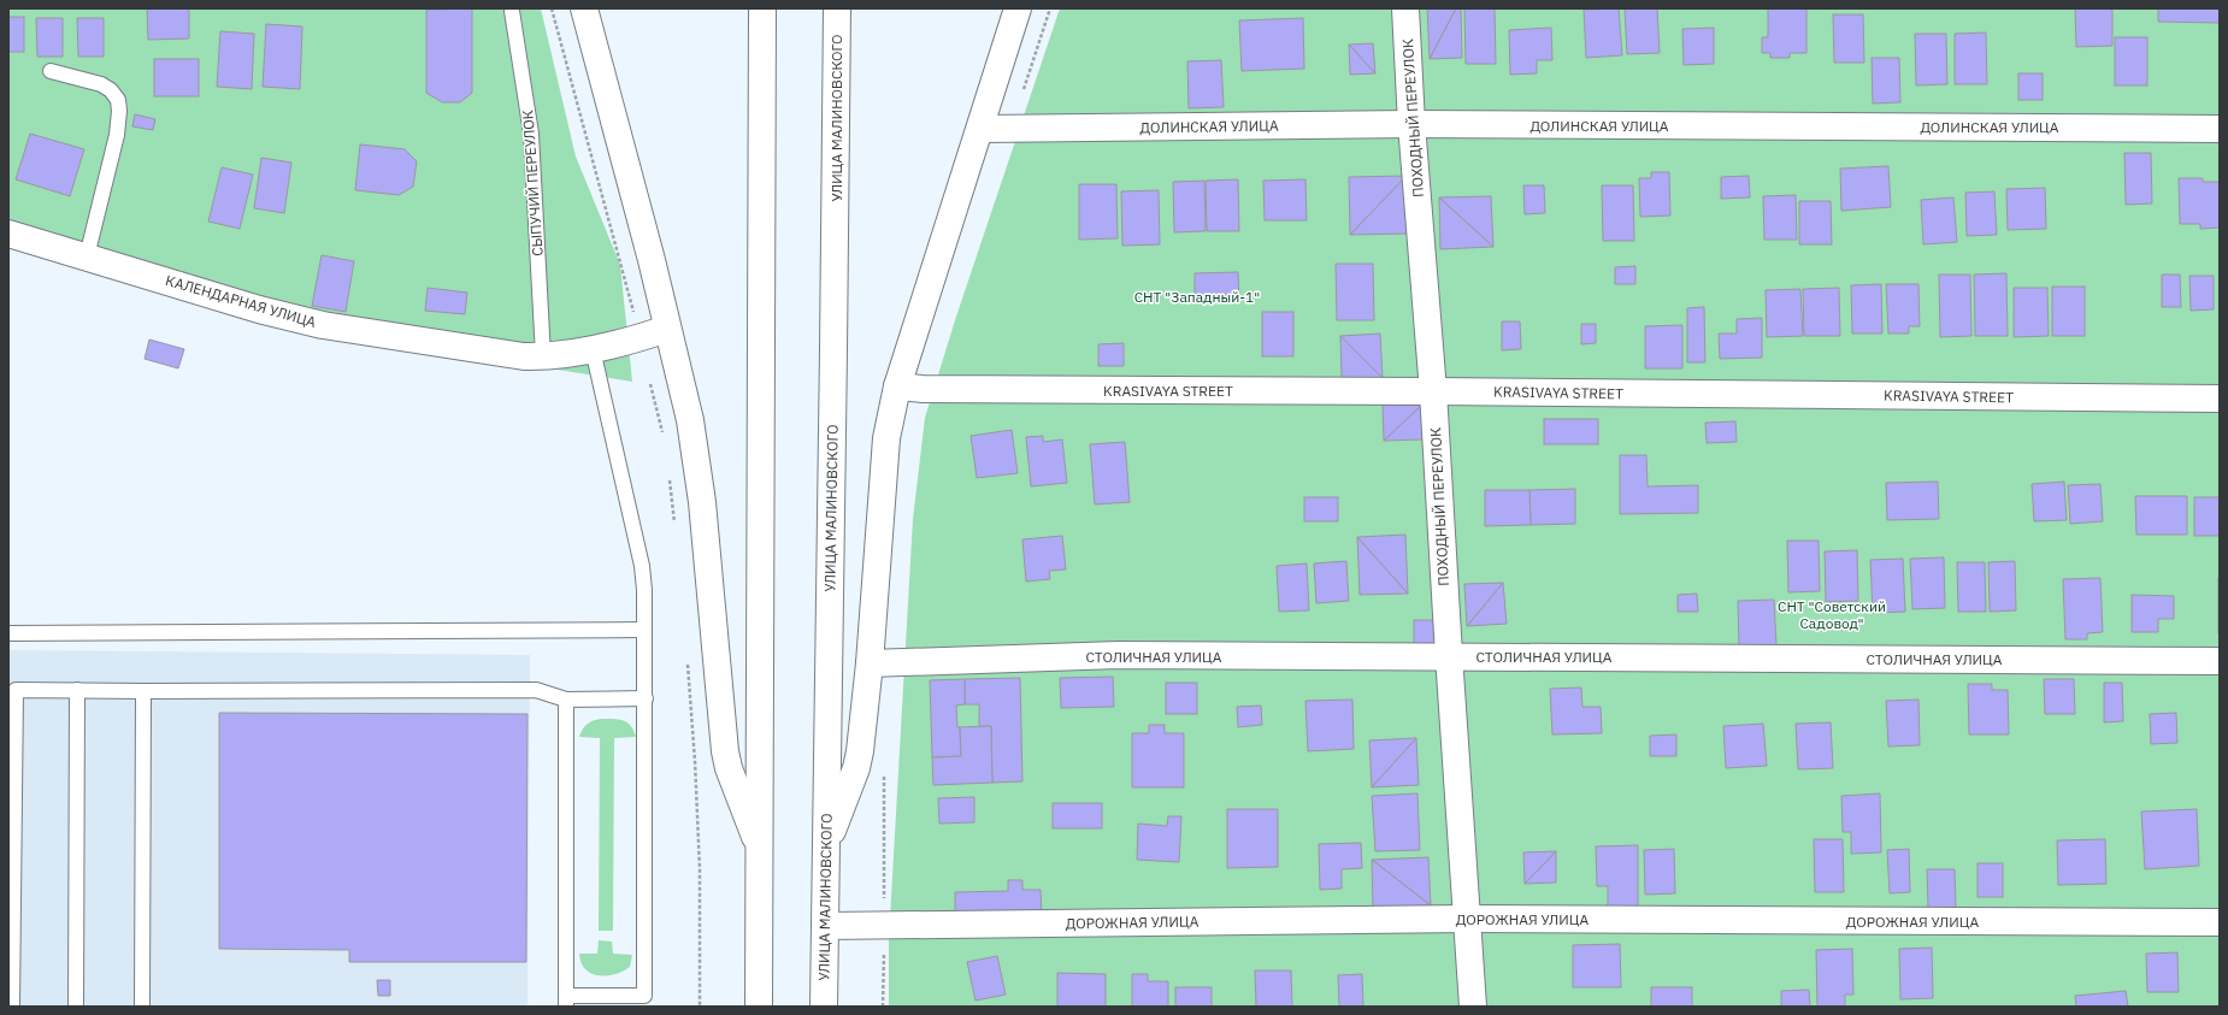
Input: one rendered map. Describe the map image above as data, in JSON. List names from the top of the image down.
{
  "streets": {
    "main road": [
      "УЛИЦА МАЛИНОВСКОГО",
      "ПОХОДНЫЙ ПЕРЕУЛОК",
      "ДОЛИНСКАЯ УЛИЦА",
      "КАЛЕНДАРНАЯ УЛИЦА",
      "KRASIVAYA STREET",
      "СТОЛИЧНАЯ УЛИЦА",
      "ДОРОЖНАЯ УЛИЦА"
    ],
    "lane": ["СЫПУЧИЙ ПЕРЕУЛОК"]
  },
  "crossings": [
    ["УЛИЦА МАЛИНОВСКОГО", "ДОРОЖНАЯ УЛИЦА"],
    ["ПОХОДНЫЙ ПЕРЕУЛОК", "ДОЛИНСКАЯ УЛИЦА"],
    ["ПОХОДНЫЙ ПЕРЕУЛОК", "KRASIVAYA STREET"],
    ["ПОХОДНЫЙ ПЕРЕУЛОК", "СТОЛИЧНАЯ УЛИЦА"],
    ["ПОХОДНЫЙ ПЕРЕУЛОК", "ДОРОЖНАЯ УЛИЦА"],
    ["СЫПУЧИЙ ПЕРЕУЛОК", "КАЛЕНДАРНАЯ УЛИЦА"]
  ],
  "parks": ["СНТ \"Западный-1\"", "СНТ \"Советский Садовод\""]
}
